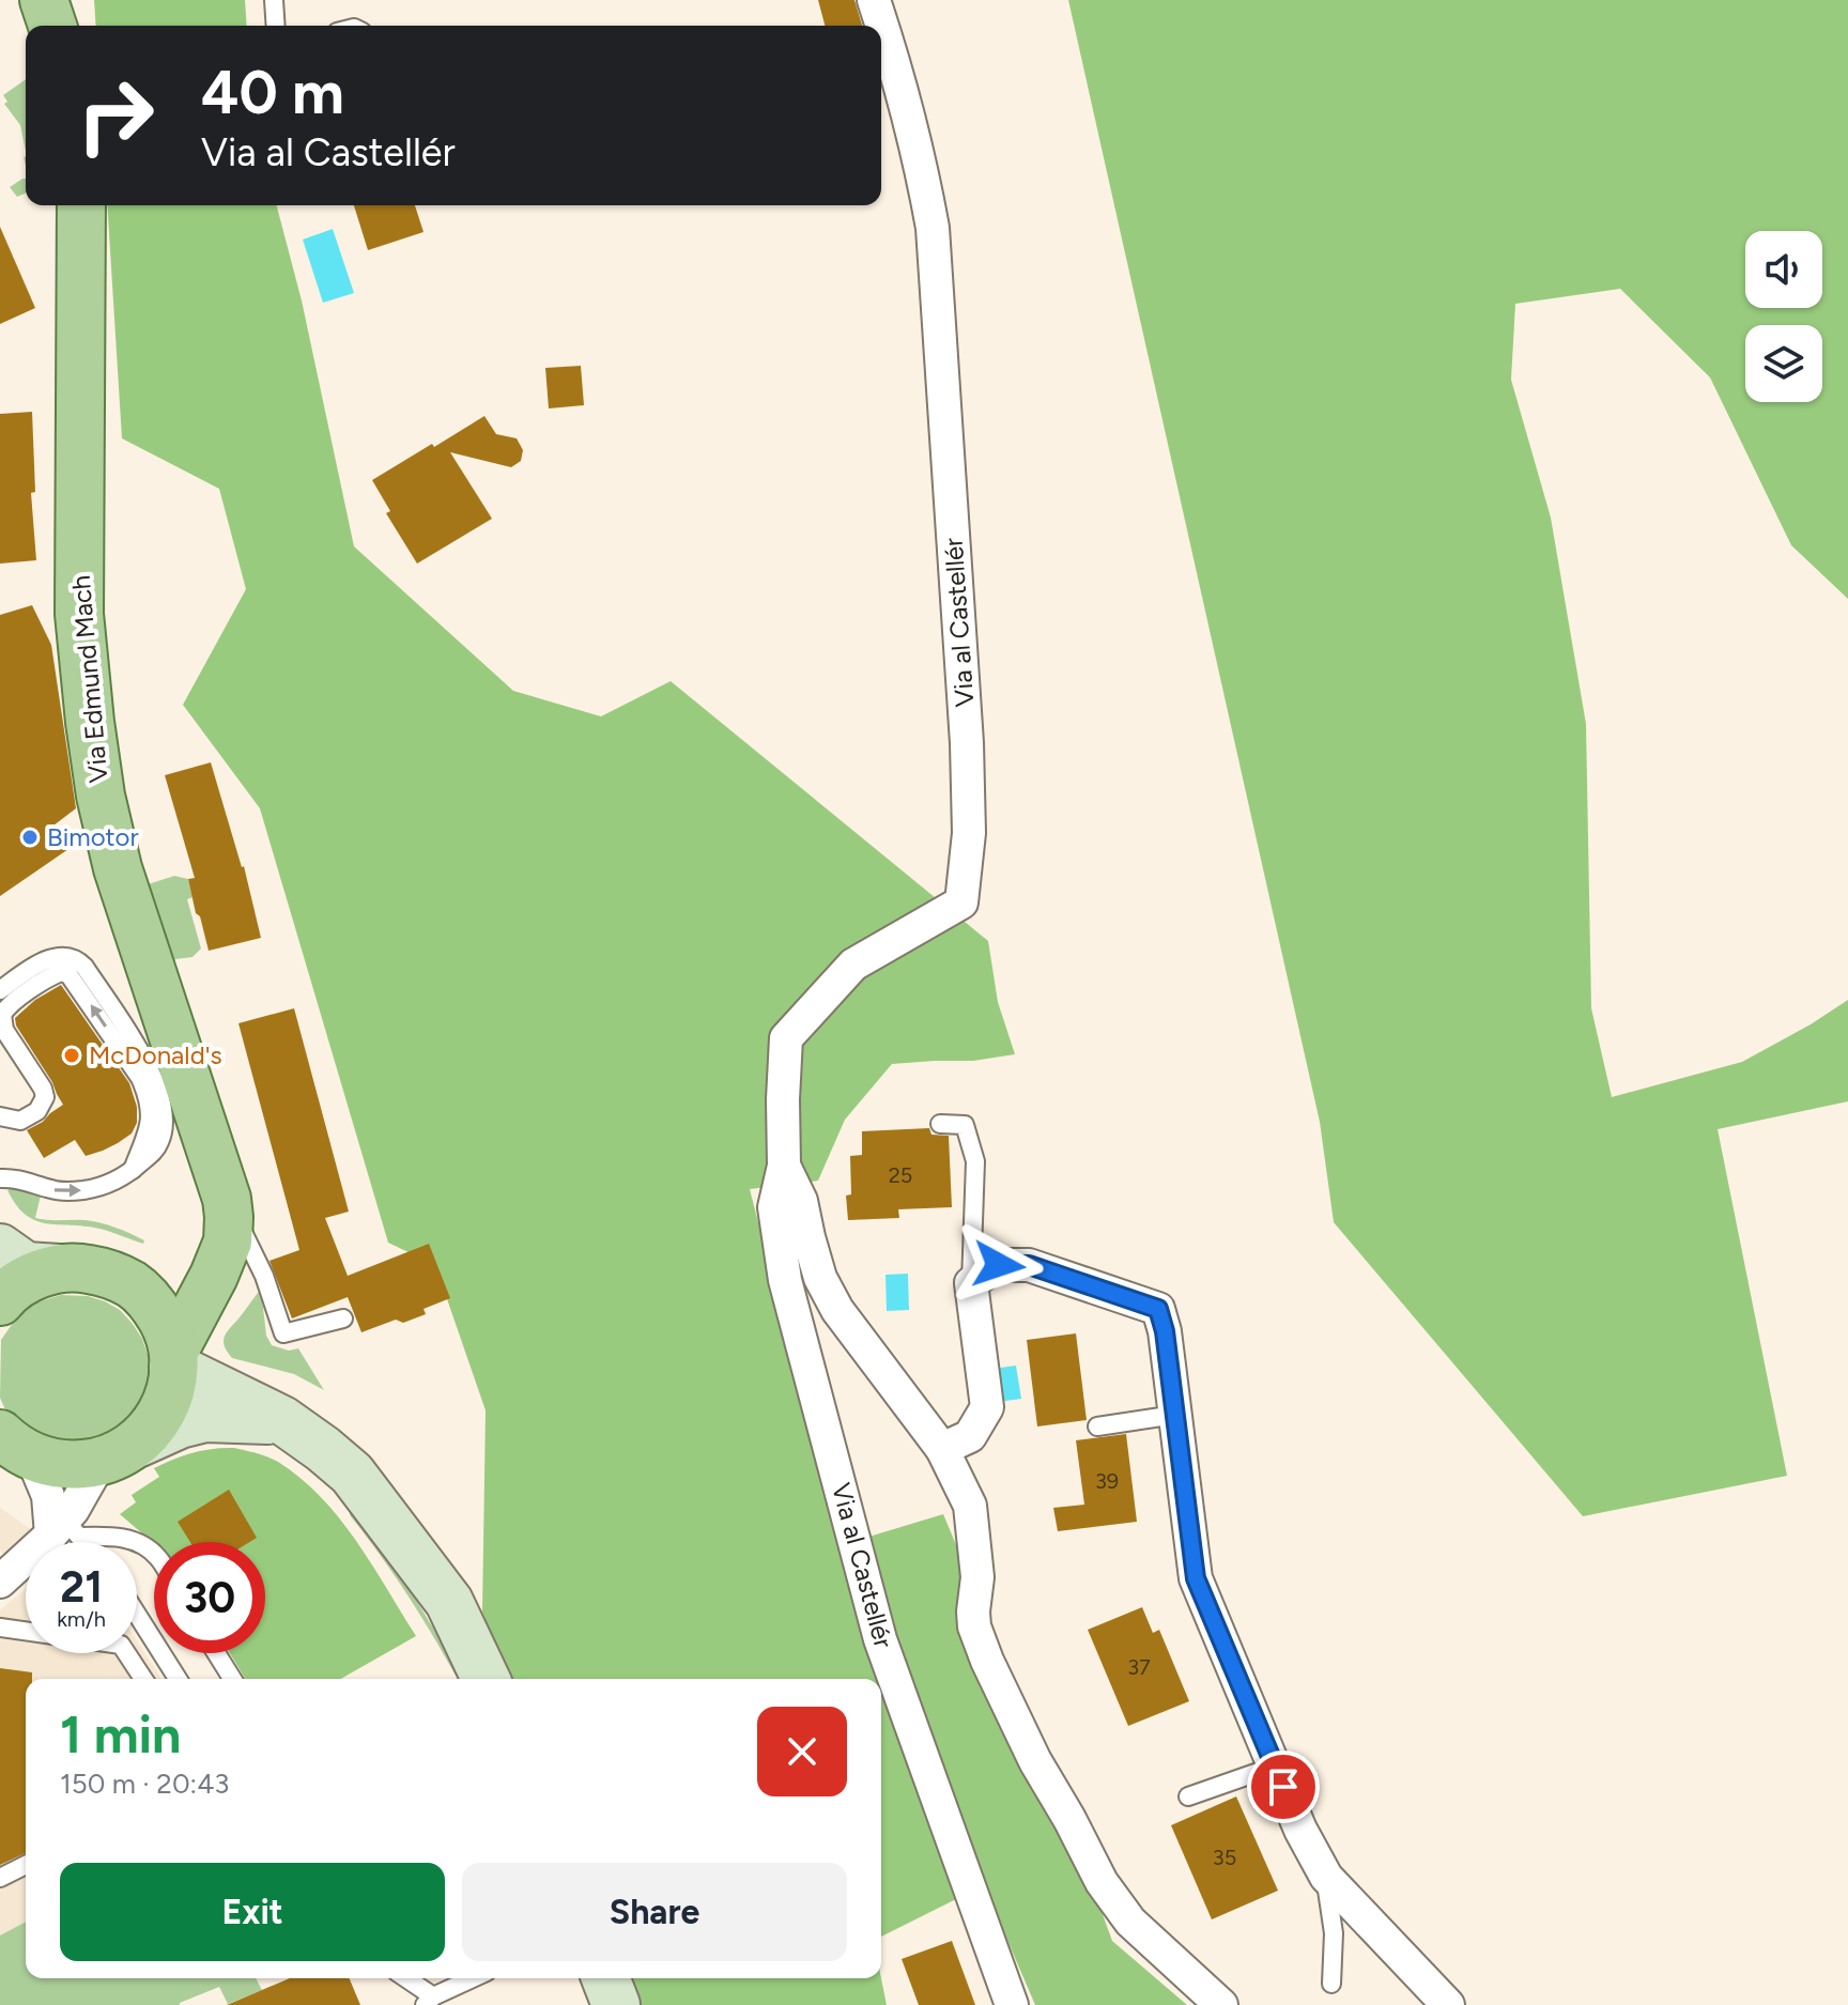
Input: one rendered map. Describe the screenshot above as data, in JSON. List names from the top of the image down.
{
  "streets": {
    "main road": ["Via Edmund Mach"],
    "street": ["Via al Castellér"]
  },
  "places": ["Bimotor", "McDonald's"],
  "house_numbers": [
    "25",
    "39",
    "37",
    "35"
  ],
  "page": {
    "turn": ["40 m", "Via al Castellér"],
    "speed": "21 km/h",
    "limit": "30",
    "heading": ["1 min", "150 m · 20:43"],
    "buttons": ["Exit", "Share"]
  }
}
